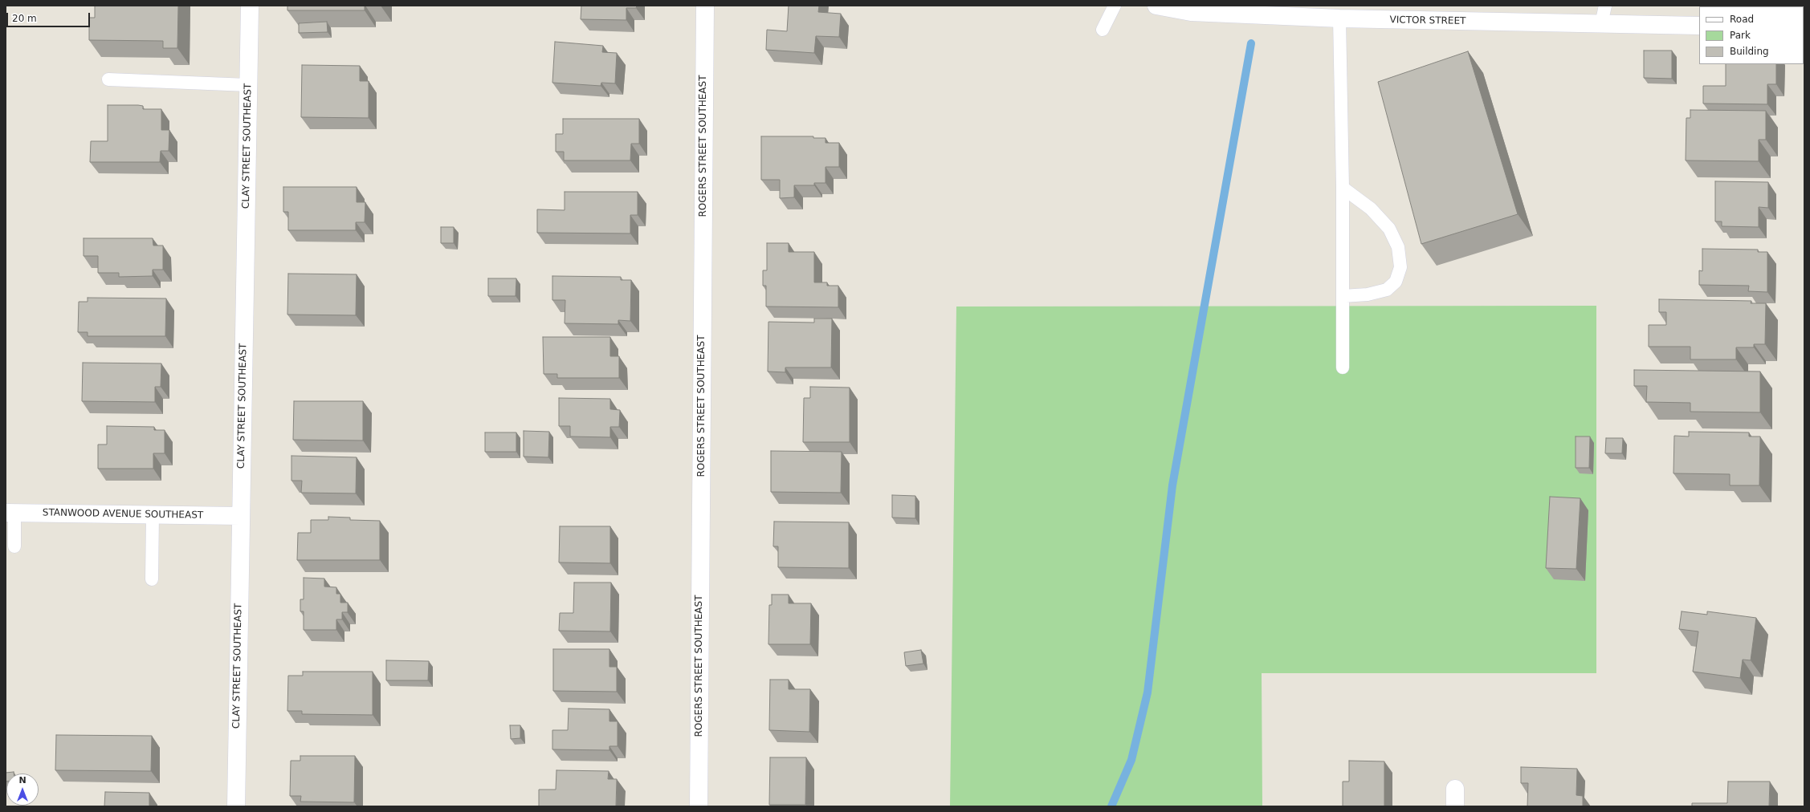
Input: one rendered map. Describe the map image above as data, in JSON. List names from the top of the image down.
{
  "streets": {
    "street": [
      "VICTOR STREET",
      "CLAY STREET SOUTHEAST",
      "ROGERS STREET SOUTHEAST",
      "STANWOOD AVENUE SOUTHEAST"
    ]
  },
  "crossings": [
    ["CLAY STREET SOUTHEAST", "STANWOOD AVENUE SOUTHEAST"]
  ],
  "legend": ["Road", "Park", "Building"],
  "scale_bar": "20 m",
  "north": "top"
}
